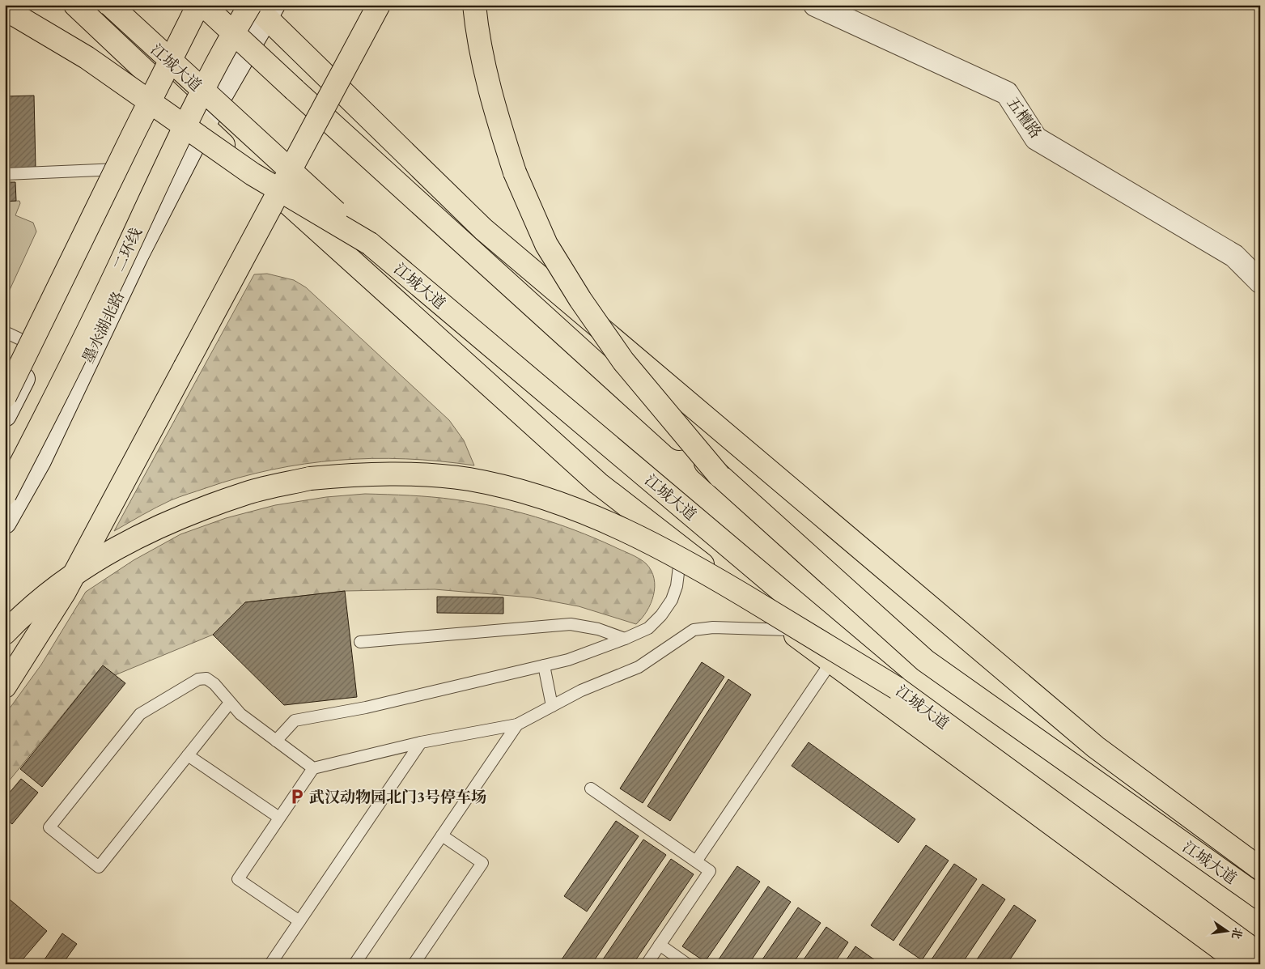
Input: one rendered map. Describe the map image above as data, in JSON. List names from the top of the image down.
{
  "streets": {
    "main road": [
      "江城大道",
      "五檀路",
      "二环线",
      "墨水湖北路"
    ]
  },
  "crossings": [
    ["二环线", "墨水湖北路"]
  ],
  "places": {
    "parking": ["武汉动物园北门3号停车场"]
  },
  "north": "right"
}
